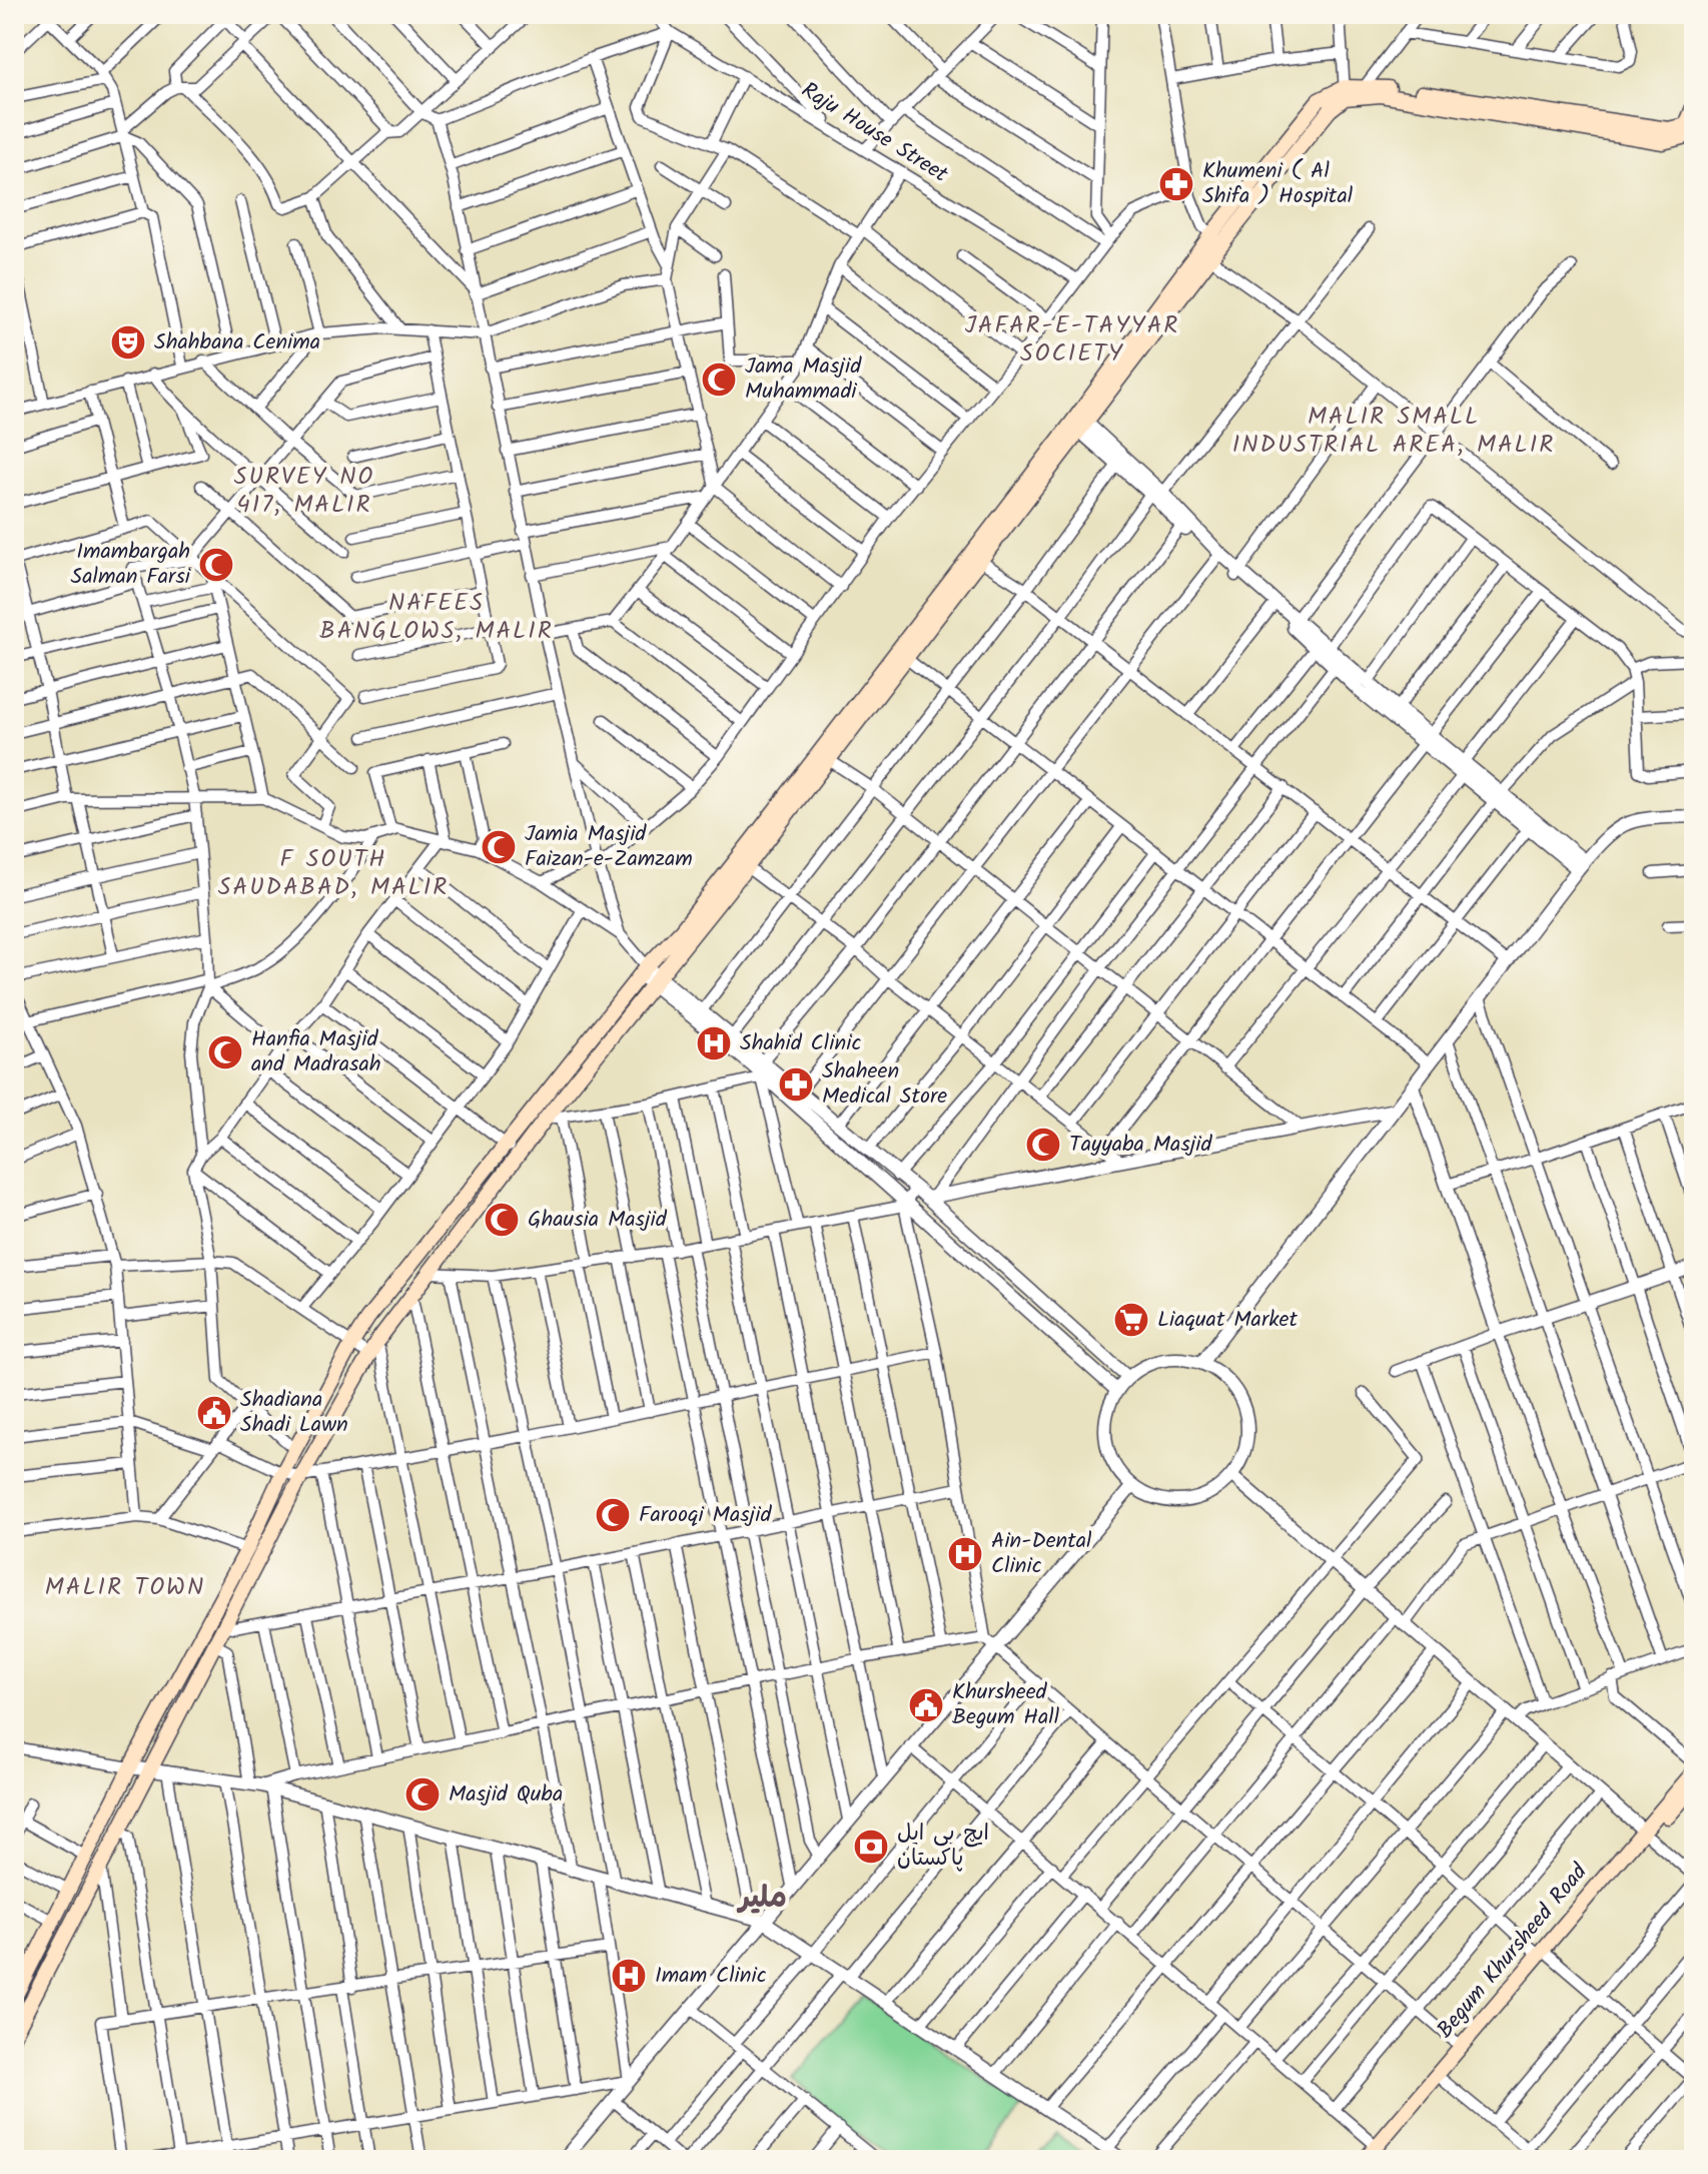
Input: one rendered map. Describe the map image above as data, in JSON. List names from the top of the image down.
{
  "streets": {
    "main road": ["Begum Khursheed Road"],
    "street": ["Raju House Street"]
  },
  "districts": [
    "JAFAR-E-TAYYAR SOCIETY",
    "MALIR SMALL INDUSTRIAL AREA, MALIR",
    "SURVEY NO 417, MALIR",
    "NAFEES BANGLOWS, MALIR",
    "F SOUTH SAUDABAD, MALIR",
    "MALIR TOWN",
    "ملیر"
  ],
  "places": {
    "pharmacy": ["Khumeni ( Al Shifa ) Hospital", "Shaheen Medical Store"],
    "theatre": ["Shahbana Cenima"],
    "mosque": [
      "Jama Masjid Muhammadi",
      "Imambargah Salman Farsi",
      "Jamia Masjid Faizan-e-Zamzam",
      "Hanfia Masjid and Madrasah",
      "Tayyaba Masjid",
      "Ghausia Masjid",
      "Farooqi Masjid",
      "Masjid Quba"
    ],
    "hospital": ["Shahid Clinic", "Ain-Dental Clinic", "Imam Clinic"],
    "supermarket": ["Liaquat Market"],
    "public building": ["Shadiana Shadi Lawn", "Khursheed Begum Hall"],
    "bank": ["ایچ بی ایل پاکستان"]
  }
}
